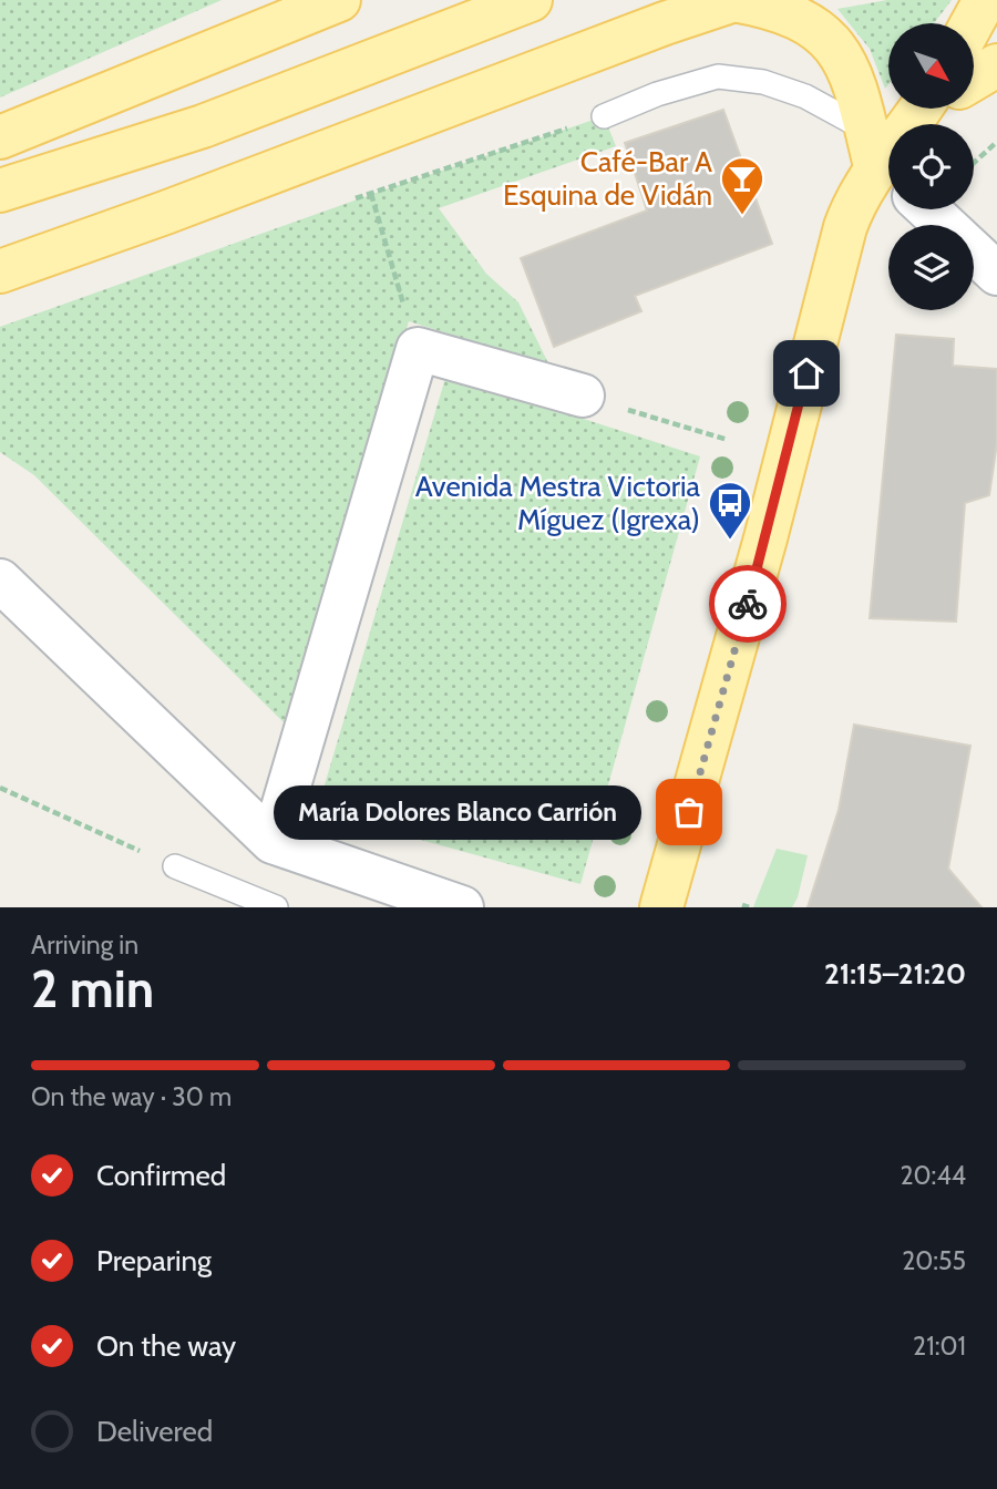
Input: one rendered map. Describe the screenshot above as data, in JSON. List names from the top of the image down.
{
  "places": {
    "bar": ["Café-Bar A Esquina de Vidán"],
    "bus stop": ["Avenida Mestra Victoria Míguez (Igrexa)"],
    "other": ["María Dolores Blanco Carrión"]
  },
  "north": "bottom right",
  "page": {
    "bubble": "María Dolores Blanco Carrión",
    "heading": ["2 min", "Arriving in", "21:15–21:20"],
    "bar": "On the way · 30 m",
    "list": [
      ["Confirmed", "20:44"],
      ["Preparing", "20:55"],
      ["On the way", "21:01"],
      "Delivered"
    ]
  }
}
